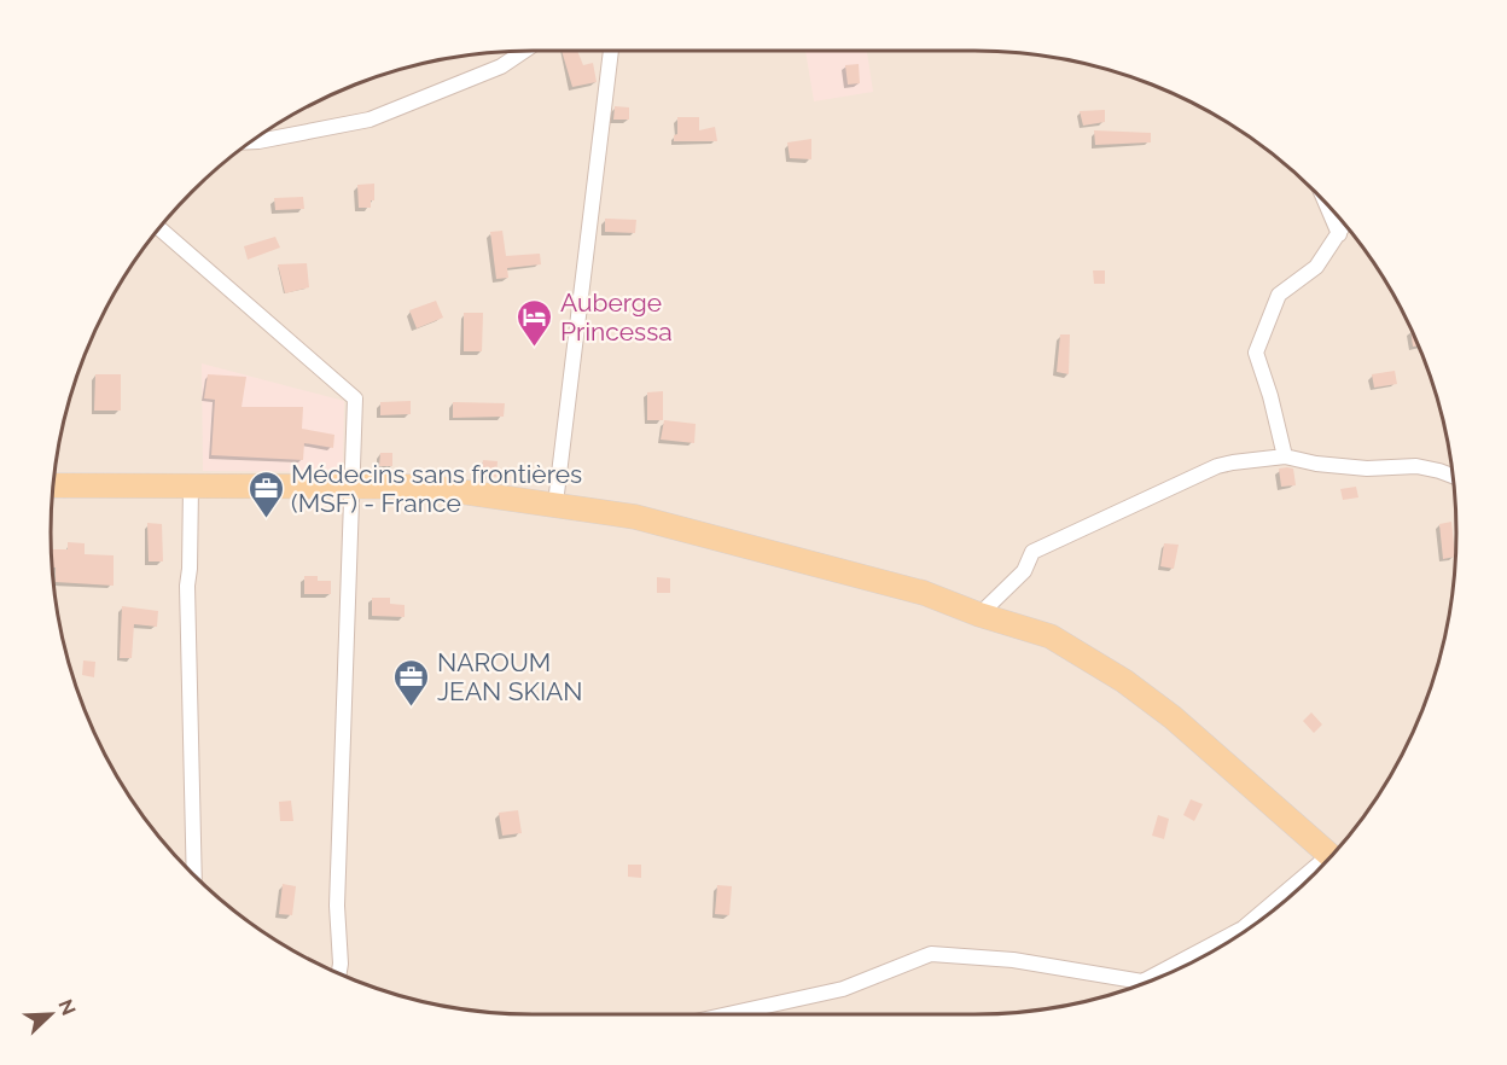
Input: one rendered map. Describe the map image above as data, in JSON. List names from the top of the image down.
{
  "places": {
    "hotel": ["Auberge Princessa"],
    "office": ["Médecins sans frontières (MSF) - France", "NAROUM JEAN SKIAN"]
  },
  "north": "top right"
}
